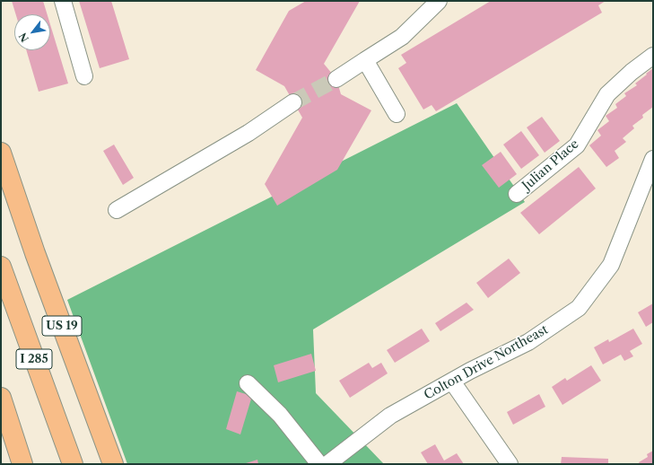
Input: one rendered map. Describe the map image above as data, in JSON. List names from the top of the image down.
{
  "streets": {
    "highway": ["US 19", "I 285"],
    "street": ["Julian Place", "Colton Drive Northeast"]
  },
  "north": "bottom left"
}
